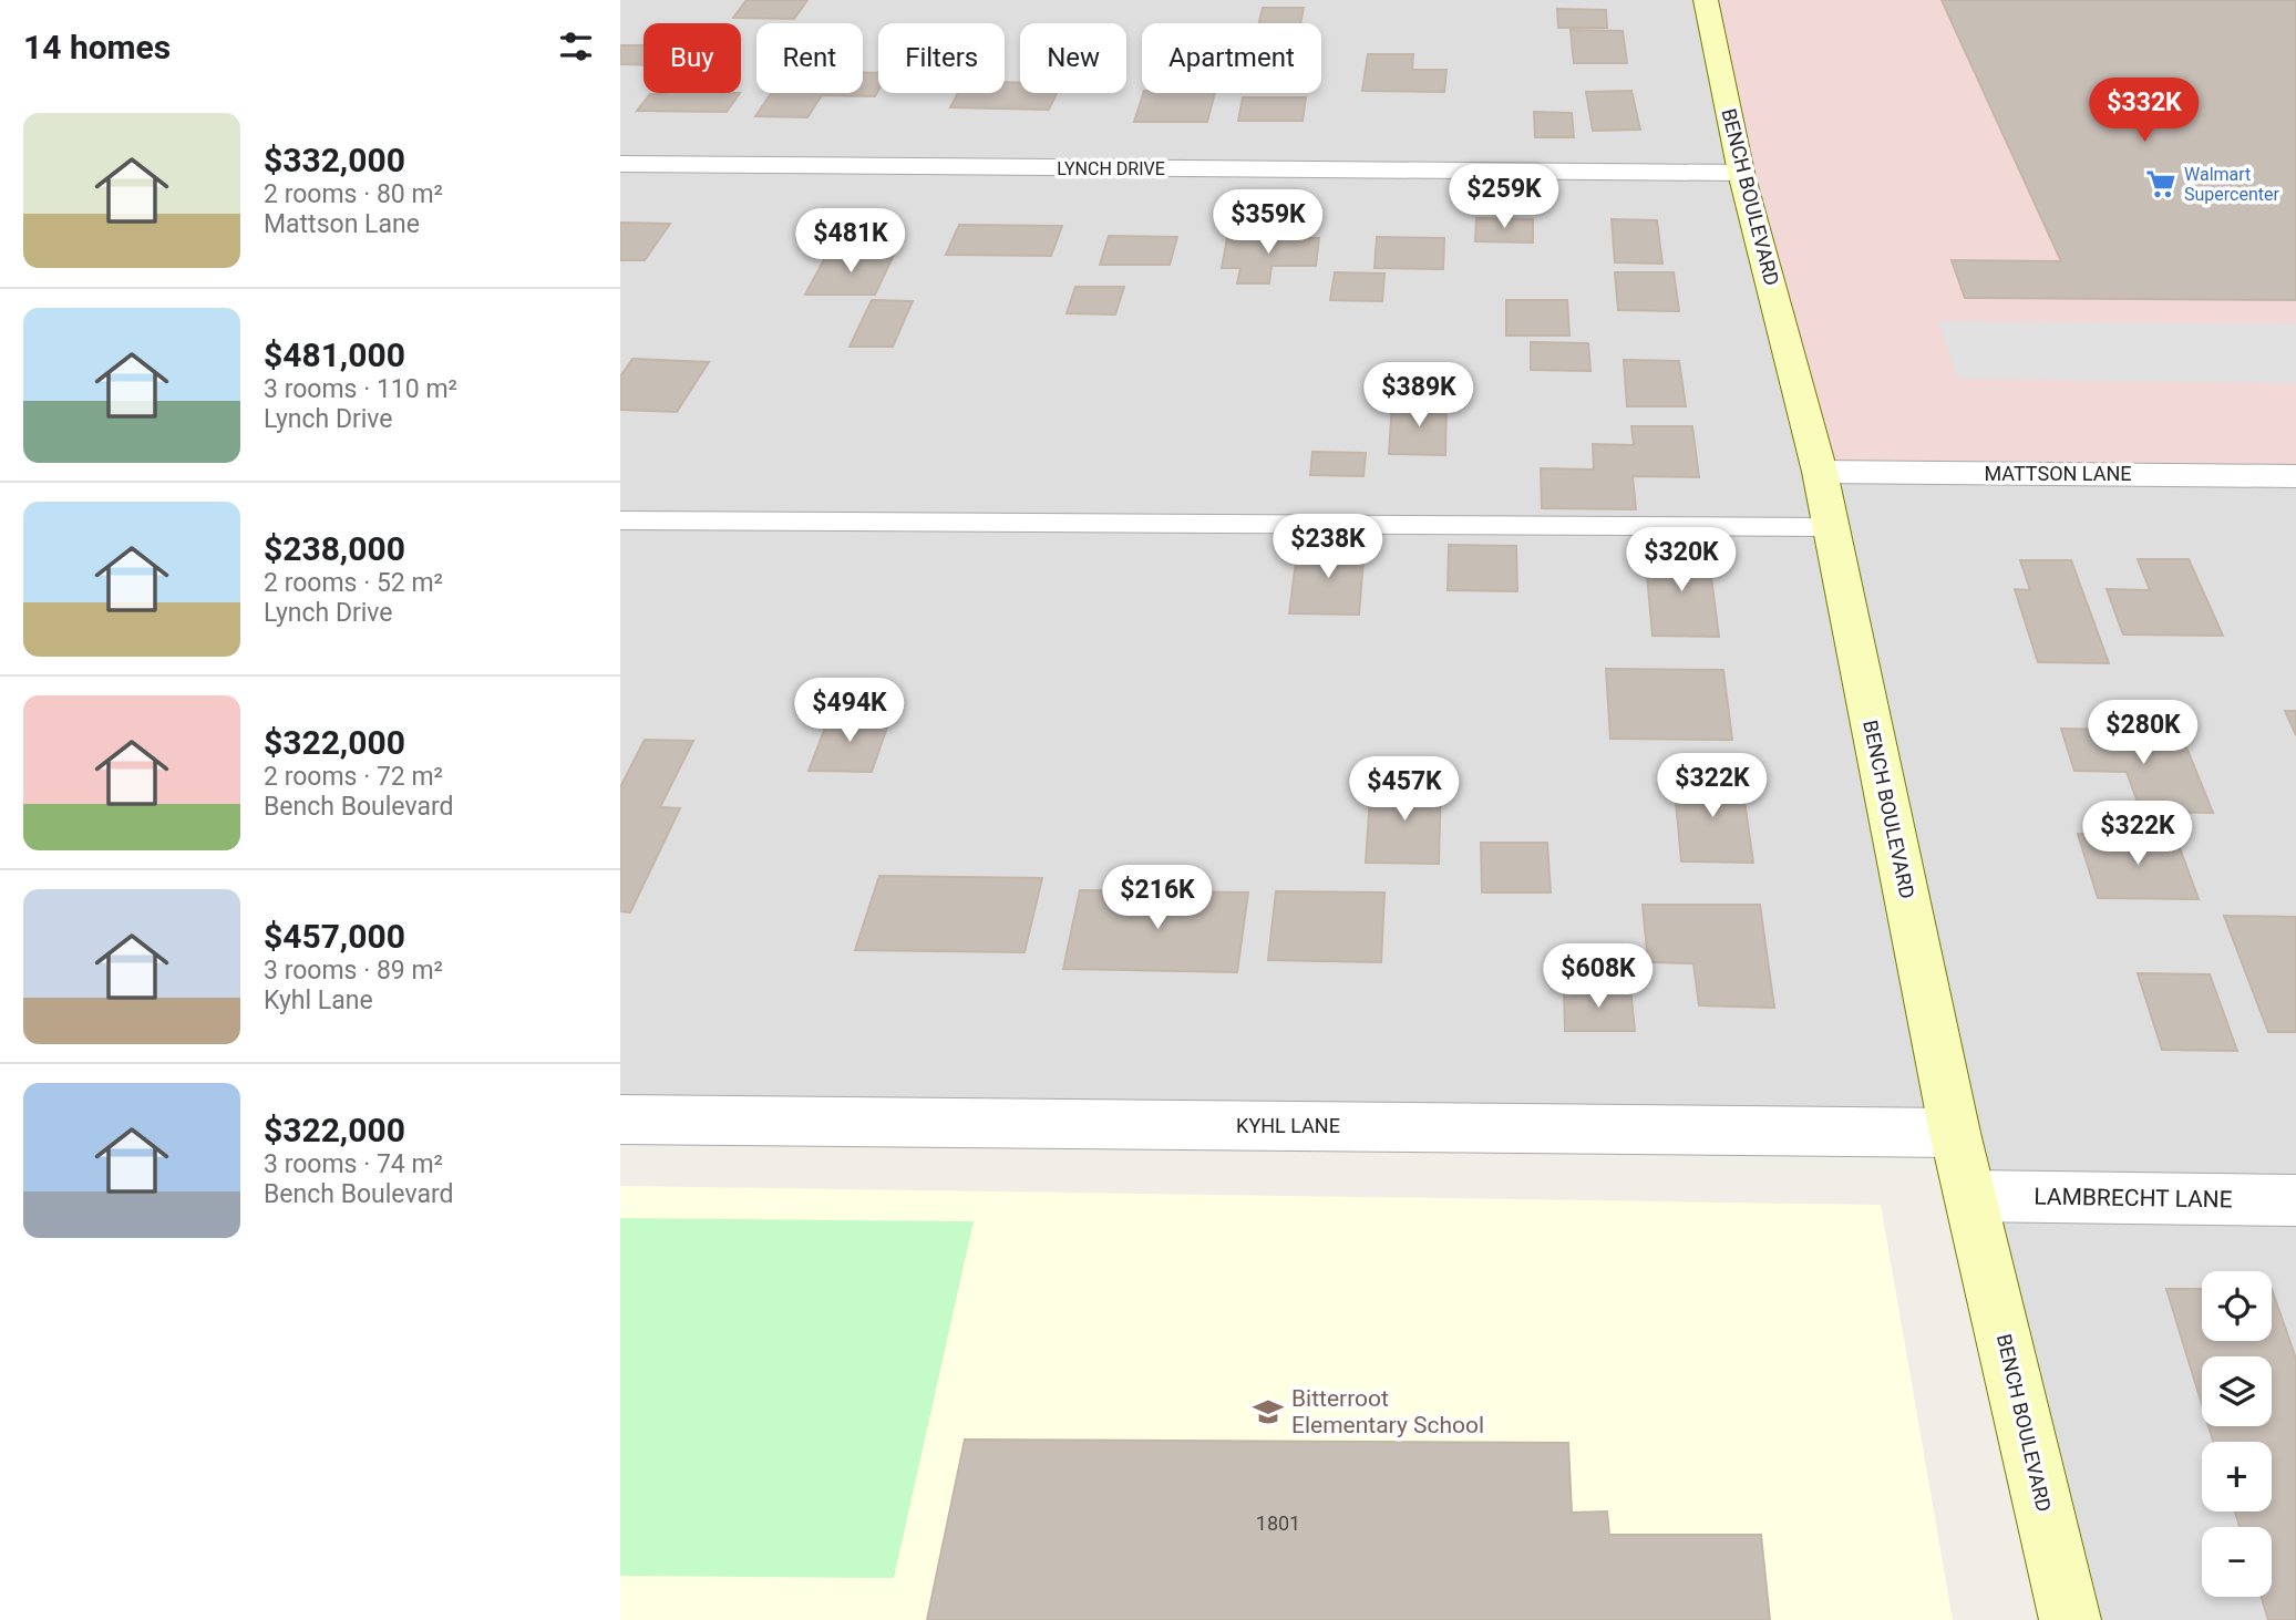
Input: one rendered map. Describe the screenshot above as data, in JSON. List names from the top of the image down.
{
  "streets": {
    "main road": ["BENCH BOULEVARD"],
    "street": [
      "LYNCH DRIVE",
      "MATTSON LANE",
      "KYHL LANE",
      "LAMBRECHT LANE"
    ]
  },
  "crossings": [
    ["LYNCH DRIVE", "BENCH BOULEVARD"],
    ["BENCH BOULEVARD", "MATTSON LANE"],
    ["BENCH BOULEVARD", "KYHL LANE"],
    ["BENCH BOULEVARD", "LAMBRECHT LANE"]
  ],
  "places": {
    "supermarket": ["Walmart Supercenter"],
    "school or university": ["Bitterroot Elementary School"]
  },
  "house_numbers": ["1801"],
  "page": {
    "heading": "14 homes",
    "chip": [
      "Buy",
      "Rent",
      "Filters",
      "New",
      "Apartment"
    ],
    "price": [
      "$332K",
      "$259K",
      "$359K",
      "$481K",
      "$389K",
      "$238K",
      "$320K",
      "$494K",
      "$280K",
      "$322K",
      "$457K",
      "$322K",
      "$216K",
      "$608K"
    ],
    "list": [
      {
        "name": "$332,000",
        "note": "2 rooms · 80 m² · Mattson Lane"
      },
      {
        "name": "$481,000",
        "note": "3 rooms · 110 m² · Lynch Drive"
      },
      {
        "name": "$238,000",
        "note": "2 rooms · 52 m² · Lynch Drive"
      },
      {
        "name": "$322,000",
        "note": "2 rooms · 72 m² · Bench Boulevard"
      },
      {
        "name": "$457,000",
        "note": "3 rooms · 89 m² · Kyhl Lane"
      },
      {
        "name": "$322,000",
        "note": "3 rooms · 74 m² · Bench Boulevard"
      }
    ],
    "map_buttons": ["+", "−"]
  }
}
